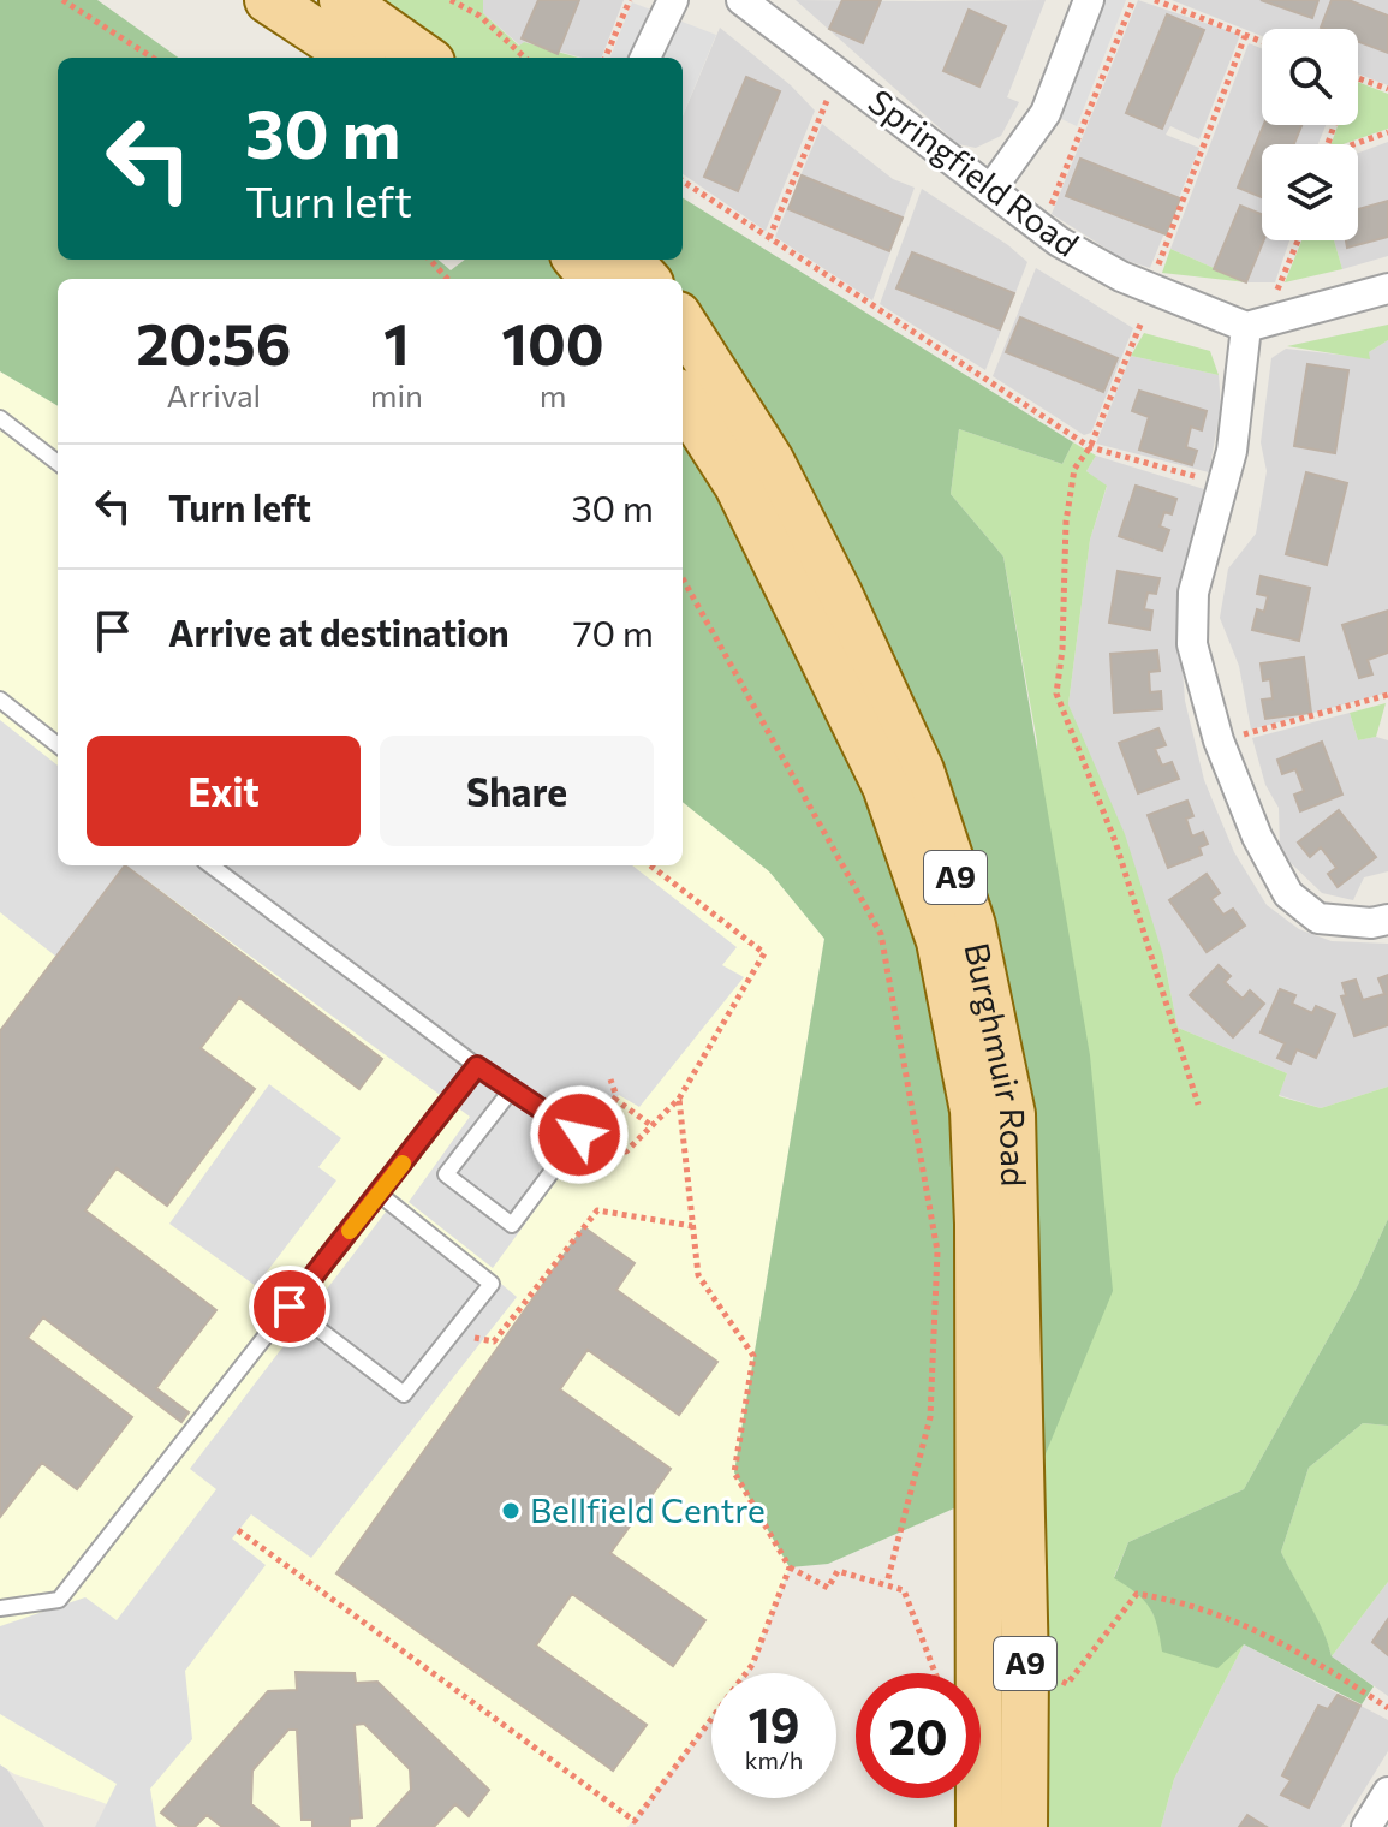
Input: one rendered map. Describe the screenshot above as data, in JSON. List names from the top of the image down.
{
  "streets": {
    "main road": ["A9", "Burghmuir Road"],
    "street": ["Springfield Road"]
  },
  "places": ["Bellfield Centre"],
  "page": {
    "turn": ["30 m", "Turn left"],
    "eta": [
      "20:56",
      "Arrival",
      "1",
      "min",
      "100",
      "m"
    ],
    "list": [
      {
        "name": "Turn left",
        "value": "30 m"
      },
      {
        "name": "Arrive at destination",
        "value": "70 m"
      }
    ],
    "buttons": ["Exit", "Share"],
    "speed": "19 km/h",
    "limit": "20"
  }
}
